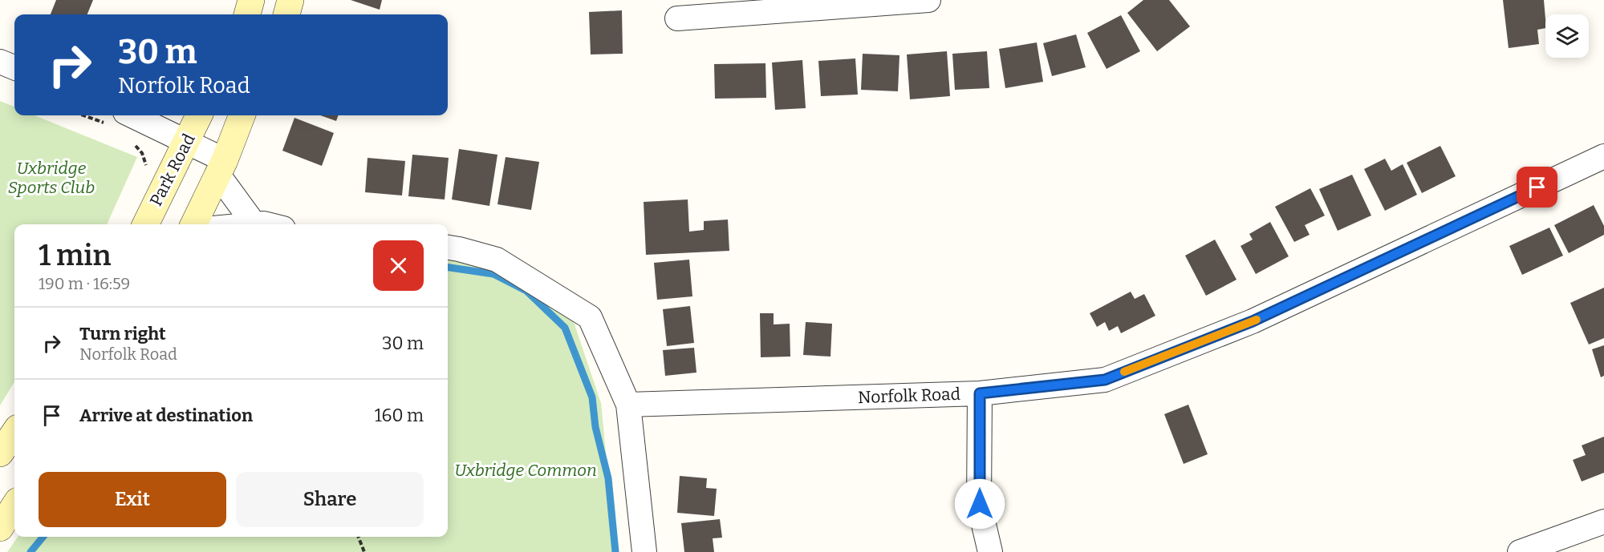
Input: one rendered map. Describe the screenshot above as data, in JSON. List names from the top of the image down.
{
  "streets": {
    "main road": ["Park Road"],
    "street": ["Norfolk Road"]
  },
  "parks": ["Uxbridge Sports Club", "Uxbridge Common"],
  "page": {
    "turn": ["30 m", "Norfolk Road"],
    "heading": ["1 min", "190 m · 16:59"],
    "list": [
      {
        "name": "Turn right",
        "note": "Norfolk Road",
        "value": "30 m"
      },
      {
        "name": "Arrive at destination",
        "value": "160 m"
      }
    ],
    "buttons": ["Exit", "Share"]
  }
}
